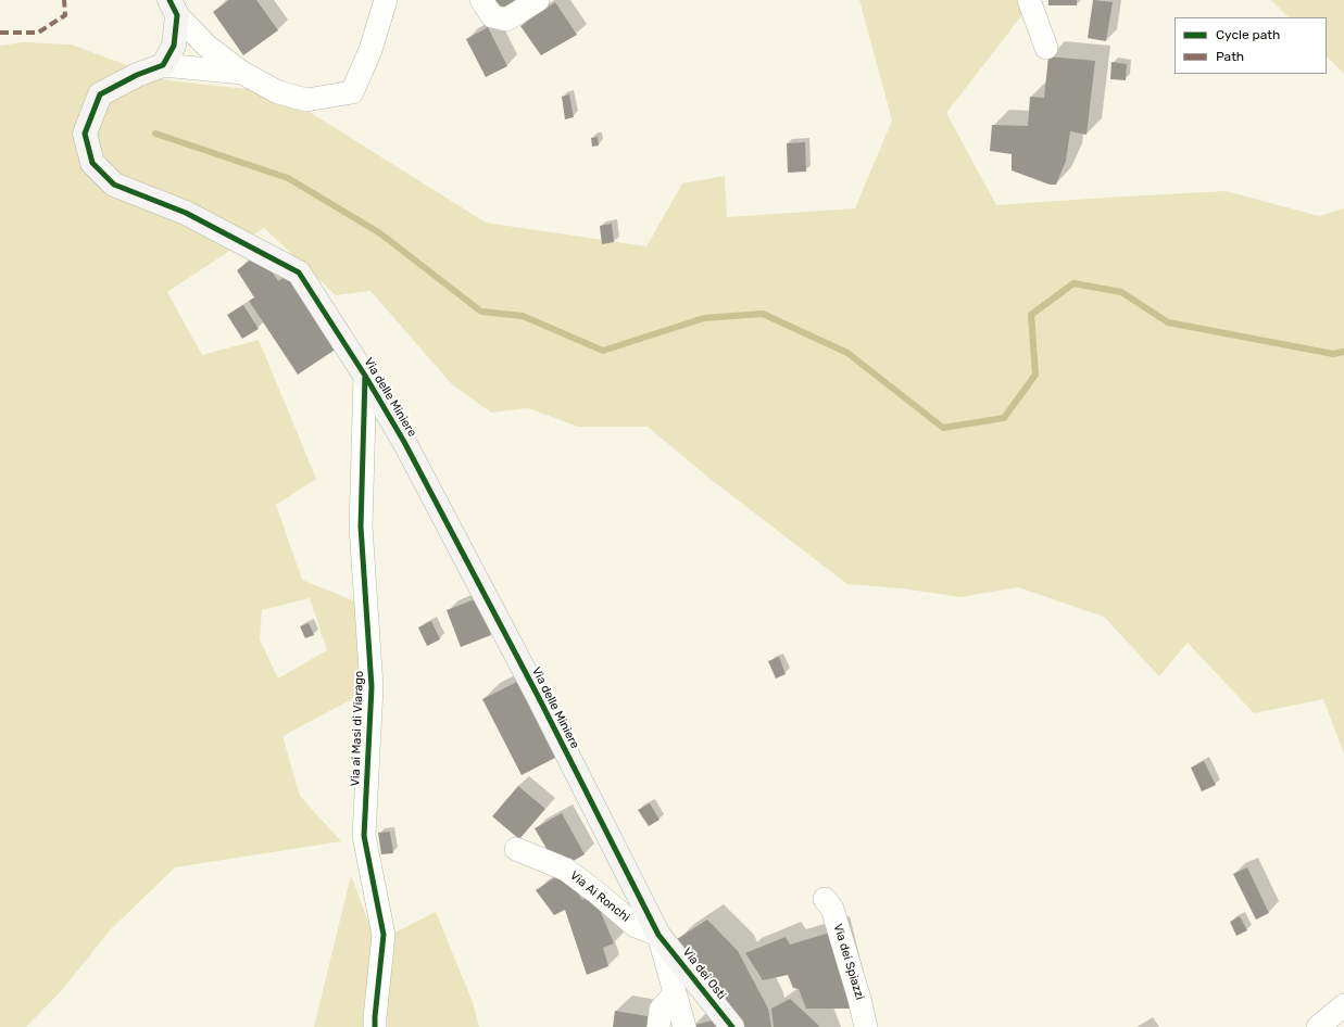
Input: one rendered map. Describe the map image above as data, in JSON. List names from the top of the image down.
{
  "streets": {
    "street": [
      "Via delle Miniere",
      "Via ai Masi di Viarago",
      "Via Ai Ronchi",
      "Via dei Spiazzi",
      "Via dei Osti"
    ]
  },
  "crossings": [
    ["Via delle Miniere", "Via ai Masi di Viarago"],
    ["Via delle Miniere", "Via Ai Ronchi"],
    ["Via delle Miniere", "Via dei Osti"],
    ["Via Ai Ronchi", "Via dei Osti"]
  ],
  "legend": ["Cycle path", "Path"]
}
